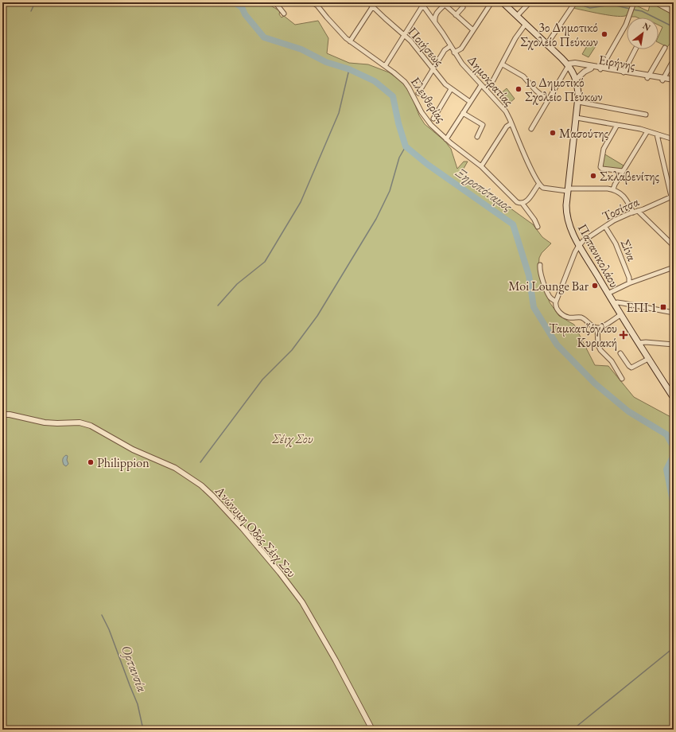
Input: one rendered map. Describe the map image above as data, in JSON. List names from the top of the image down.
{
  "streets": {
    "main road": ["Παπανικολάου"],
    "street": [
      "Ποιήσεως",
      "Ειρήνης",
      "Δημοκρατίας",
      "Ελευθερίας",
      "Τοσίτσα",
      "Σίνα",
      "Ανώνυμη Οδός Σέιχ Σου"
    ]
  },
  "crossings": [
    ["Ειρήνης", "Παπανικολάου"],
    ["Τοσίτσα", "Σίνα"],
    ["Τοσίτσα", "Παπανικολάου"]
  ],
  "water": ["Ξηροπόταμος", "Ορτανσία"],
  "parks": ["Σέιχ Σου"],
  "places": {
    "other": [
      "3ο Δημοτικό Σχολείο Πεύκων",
      "1ο Δημοτικό Σχολείο Πεύκων",
      "Μασούτης",
      "Σκλαβενίτης",
      "Moi Lounge Bar",
      "Philippion"
    ],
    "transit": ["ΕΠΙ 1"],
    "health": ["Ταμκατζόγλου Κυριακή"]
  },
  "north": "top right"
}
